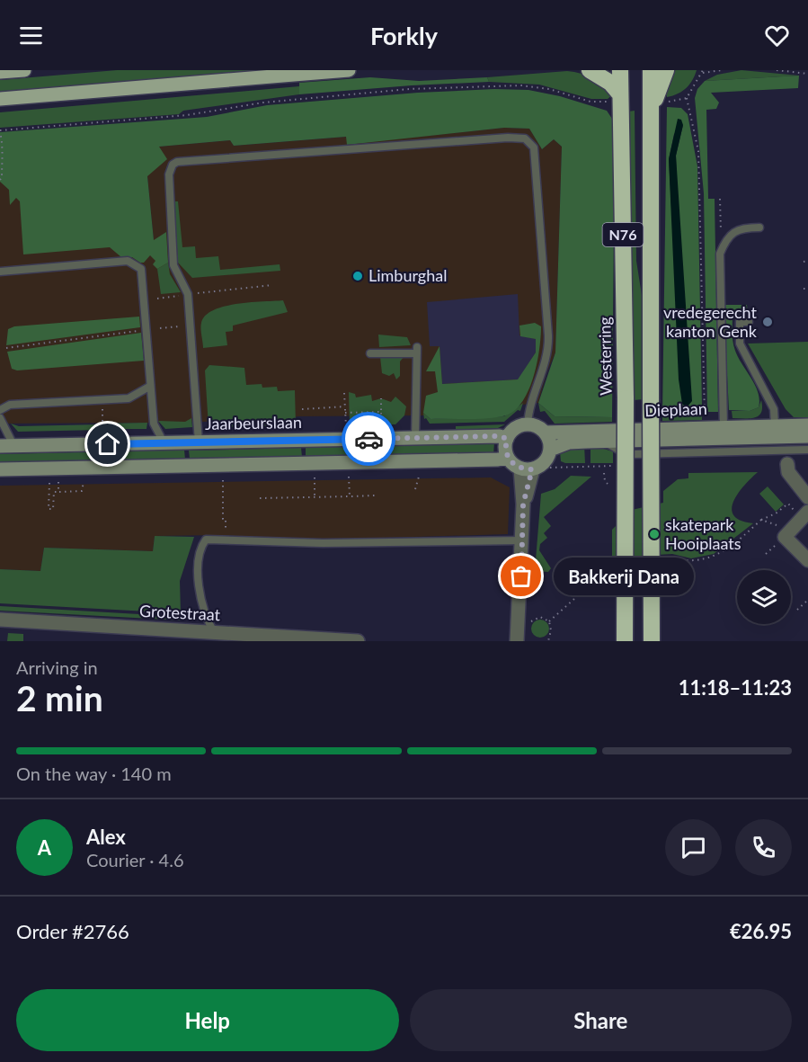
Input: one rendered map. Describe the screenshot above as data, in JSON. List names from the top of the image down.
{
  "streets": {
    "highway": ["N76", "Westerring"],
    "main road": ["Dieplaan", "Jaarbeurslaan"],
    "street": ["Grotestraat"]
  },
  "crossings": [
    ["Dieplaan", "Jaarbeurslaan"]
  ],
  "places": [
    "Limburghal",
    "vredegerecht kanton Genk",
    "skatepark Hooiplaats",
    "Bakkerij Dana"
  ],
  "page": {
    "header": "Forkly",
    "bubble": "Bakkerij Dana",
    "heading": ["2 min", "Arriving in", "11:18–11:23"],
    "panel": [
      "Alex",
      "Courier · 4.6",
      "Order #2766",
      "€26.95"
    ],
    "bar": "On the way · 140 m",
    "round": "A",
    "buttons": ["Help", "Share"]
  }
}
